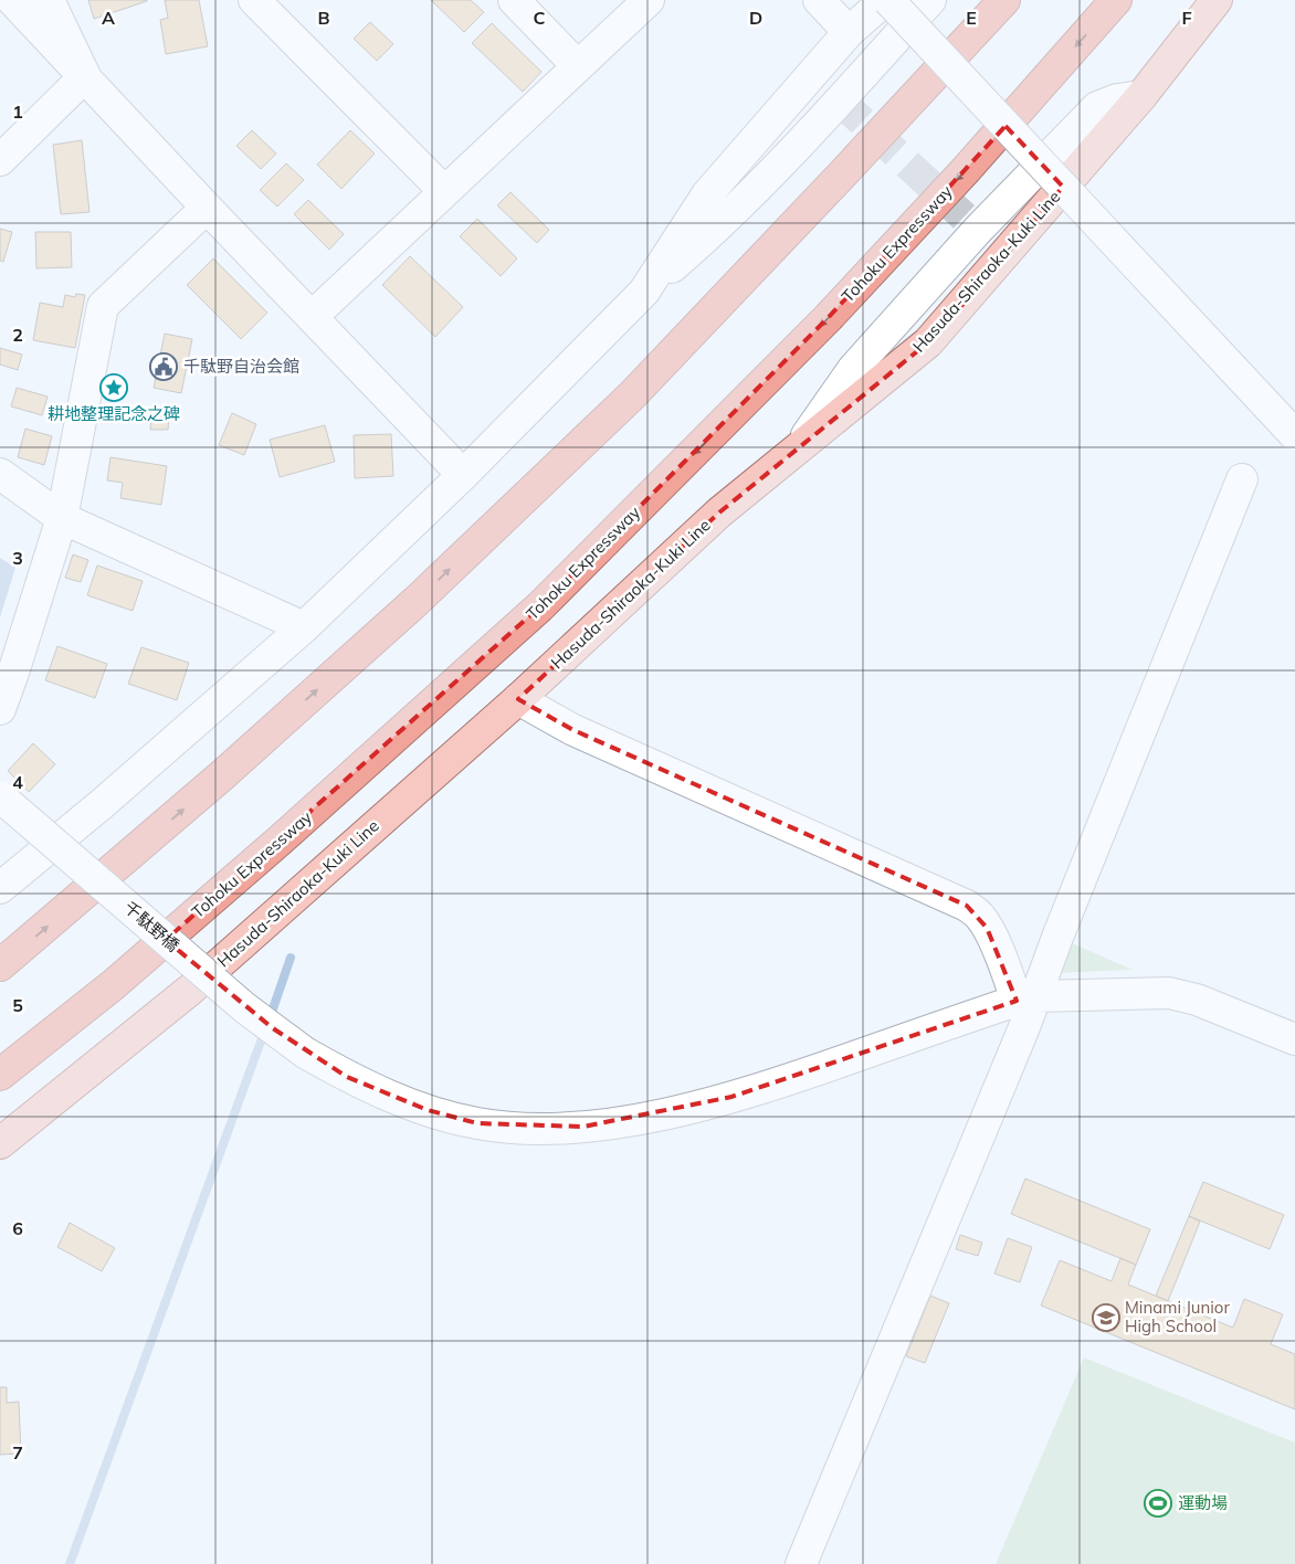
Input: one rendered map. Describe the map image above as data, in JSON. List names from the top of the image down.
{
  "streets": {
    "highway": ["Tohoku Expressway"],
    "main road": ["Hasuda-Shiraoka-Kuki Line"],
    "street": ["千駄野橋"]
  },
  "places": {
    "public building": ["千駄野自治会館"],
    "place": ["耕地整理記念之碑"],
    "school or university": ["Minami Junior High School"],
    "sports": ["運動場"]
  },
  "grid": {
    "columns": [
      "A",
      "B",
      "C",
      "D",
      "E",
      "F"
    ],
    "rows": [
      "1",
      "2",
      "3",
      "4",
      "5",
      "6",
      "7"
    ]
  }
}
